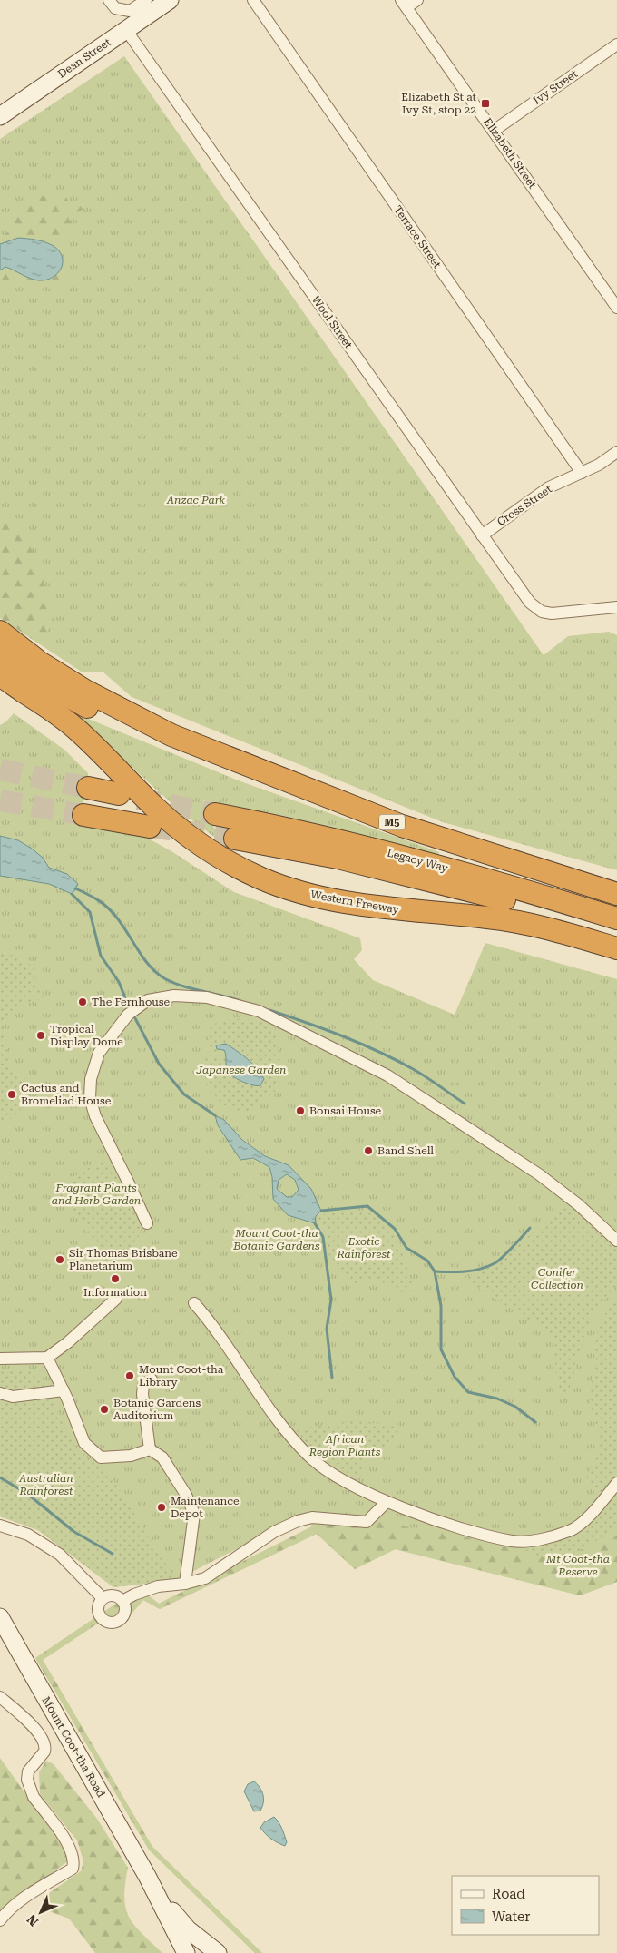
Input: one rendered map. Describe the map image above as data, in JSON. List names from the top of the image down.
{
  "streets": {
    "highway": ["M5", "Legacy Way", "Western Freeway"],
    "main road": ["Dean Street", "Mount Coot-tha Road"],
    "street": [
      "Ivy Street",
      "Elizabeth Street",
      "Terrace Street",
      "Wool Street",
      "Cross Street"
    ]
  },
  "crossings": [
    ["Dean Street", "Wool Street"],
    ["Ivy Street", "Elizabeth Street"],
    ["Terrace Street", "Cross Street"],
    ["Wool Street", "Cross Street"],
    ["M5", "Western Freeway"]
  ],
  "parks": [
    "Anzac Park",
    "Japanese Garden",
    "Fragrant Plants and Herb Garden",
    "Mount Coot-tha Botanic Gardens",
    "Exotic Rainforest",
    "Conifer Collection",
    "African Region Plants",
    "Australian Rainforest",
    "Mt Coot-tha Reserve"
  ],
  "places": {
    "transit": ["Elizabeth St at Ivy St, stop 22"],
    "other": [
      "The Fernhouse",
      "Tropical Display Dome",
      "Cactus and Bromeliad House",
      "Bonsai House",
      "Band Shell",
      "Sir Thomas Brisbane Planetarium",
      "Information",
      "Mount Coot-tha Library",
      "Botanic Gardens Auditorium",
      "Maintenance Depot"
    ]
  },
  "legend": ["Road", "Water"],
  "north": "bottom left"
}
